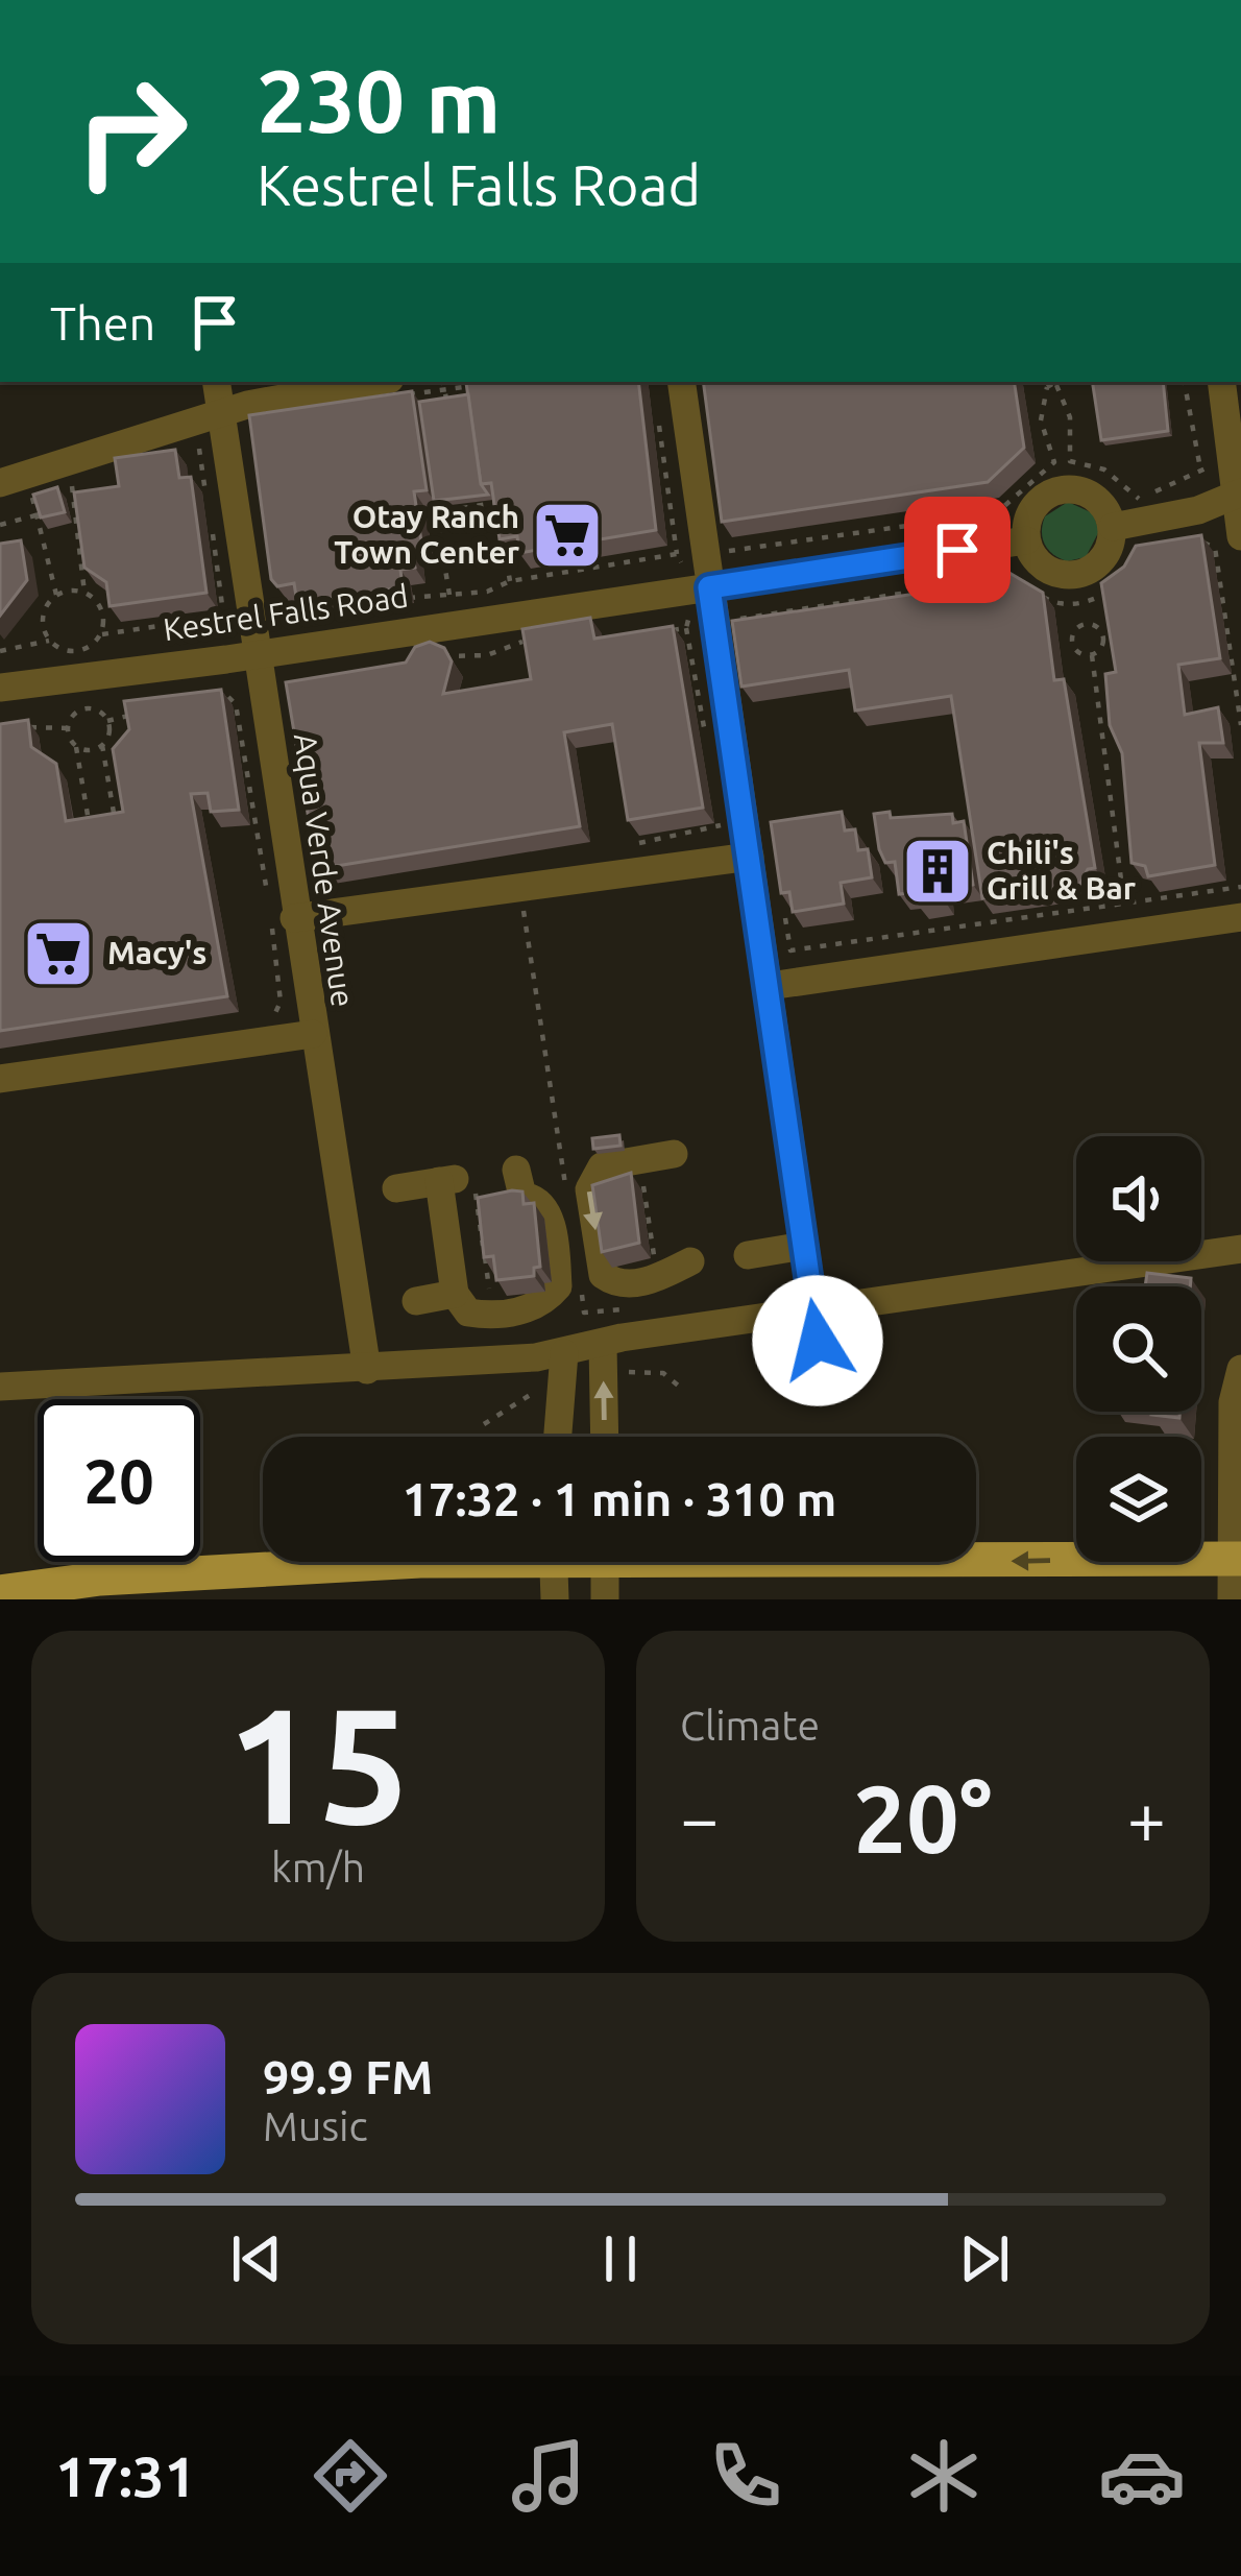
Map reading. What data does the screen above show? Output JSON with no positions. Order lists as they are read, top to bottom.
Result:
{
  "streets": {
    "street": ["Kestrel Falls Road", "Aqua Verde Avenue"]
  },
  "crossings": [
    ["Kestrel Falls Road", "Aqua Verde Avenue"]
  ],
  "places": {
    "supermarket": ["Otay Ranch Town Center", "Macy's"],
    "building": ["Chili's Grill & Bar"]
  },
  "page": {
    "turn": ["230 m", "Kestrel Falls Road"],
    "then": "Then",
    "limit": "20",
    "trip": "17:32 · 1 min · 310 m",
    "tile": [
      ["15", "km/h"],
      "Climate"
    ],
    "heat": ["−", "20°", "+"],
    "song": ["99.9 FM", "Music"],
    "tabs": "17:31"
  }
}
